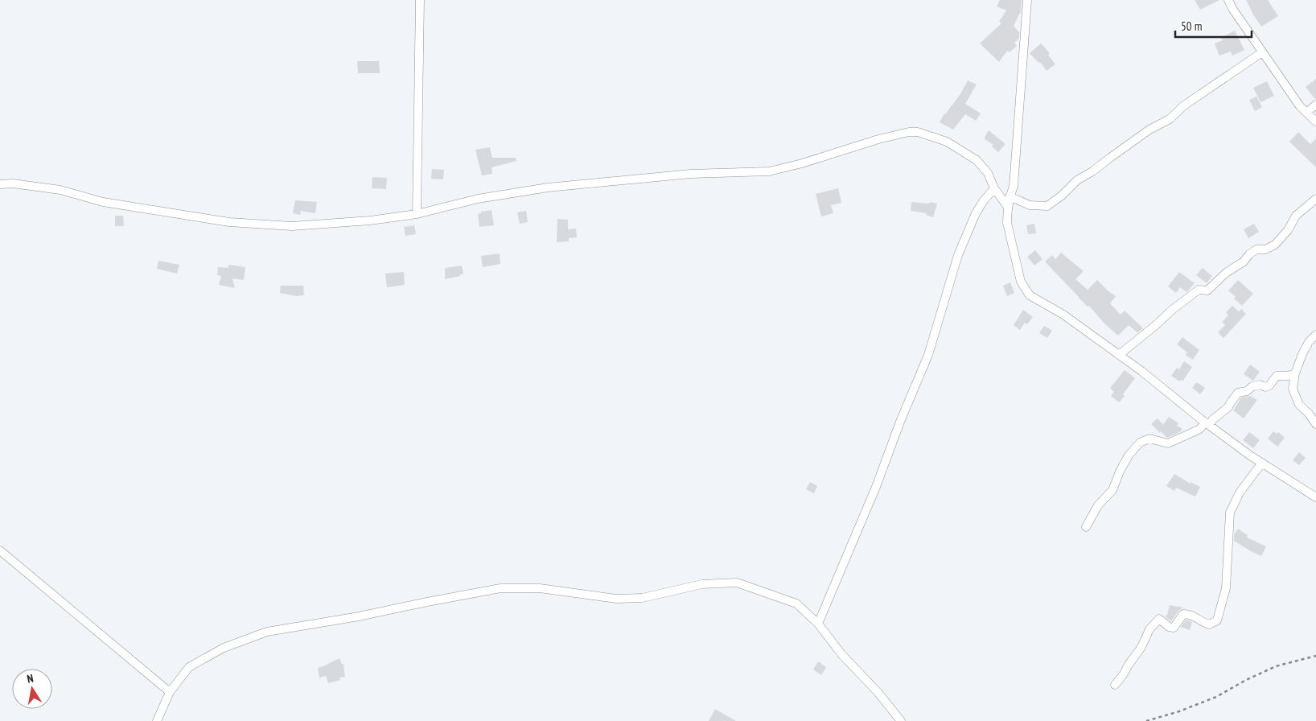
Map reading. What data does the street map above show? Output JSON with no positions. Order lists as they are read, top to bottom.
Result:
{
  "scale_bar": "50 m",
  "north": "top"
}
